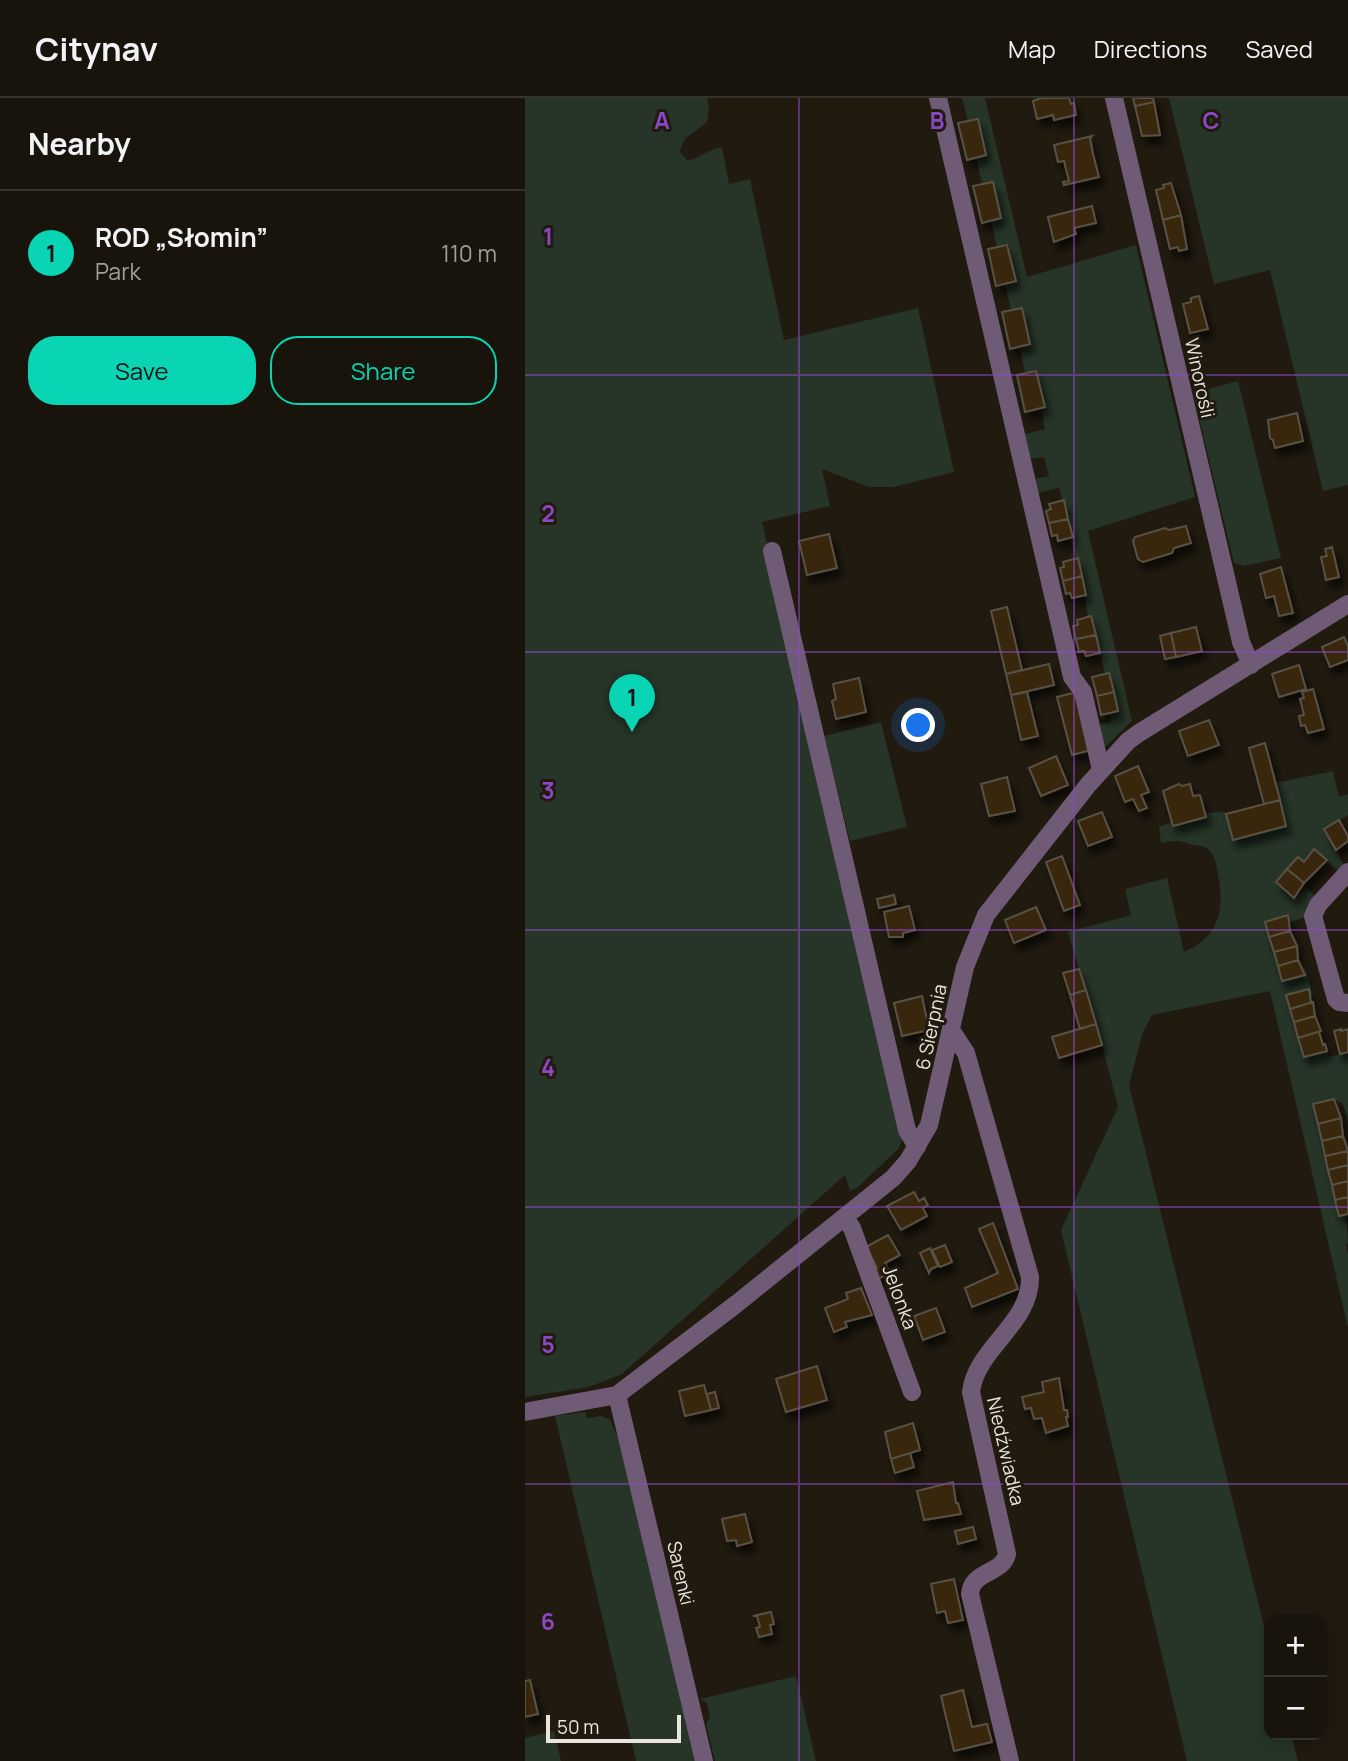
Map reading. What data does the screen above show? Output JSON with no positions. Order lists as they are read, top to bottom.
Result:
{
  "streets": {
    "street": [
      "Winorośli",
      "6 Sierpnia",
      "Jelonka",
      "Niedźwiadka",
      "Sarenki"
    ]
  },
  "crossings": [
    ["Winorośli", "6 Sierpnia"],
    ["6 Sierpnia", "Jelonka"],
    ["6 Sierpnia", "Niedźwiadka"],
    ["6 Sierpnia", "Sarenki"]
  ],
  "scale_bar": "50 m",
  "page": {
    "header": "Citynav",
    "nav": ["Map", "Directions", "Saved"],
    "heading": "Nearby",
    "list": [
      {
        "mark": "1",
        "name": "ROD „Słomin”",
        "note": "Park",
        "value": "110 m"
      }
    ],
    "buttons": ["Save", "Share"],
    "pins": "1",
    "map_buttons": ["+", "−"],
    "scale": "50 m"
  },
  "grid": {
    "columns": ["A", "B", "C"],
    "rows": [
      "1",
      "2",
      "3",
      "4",
      "5",
      "6"
    ]
  }
}
